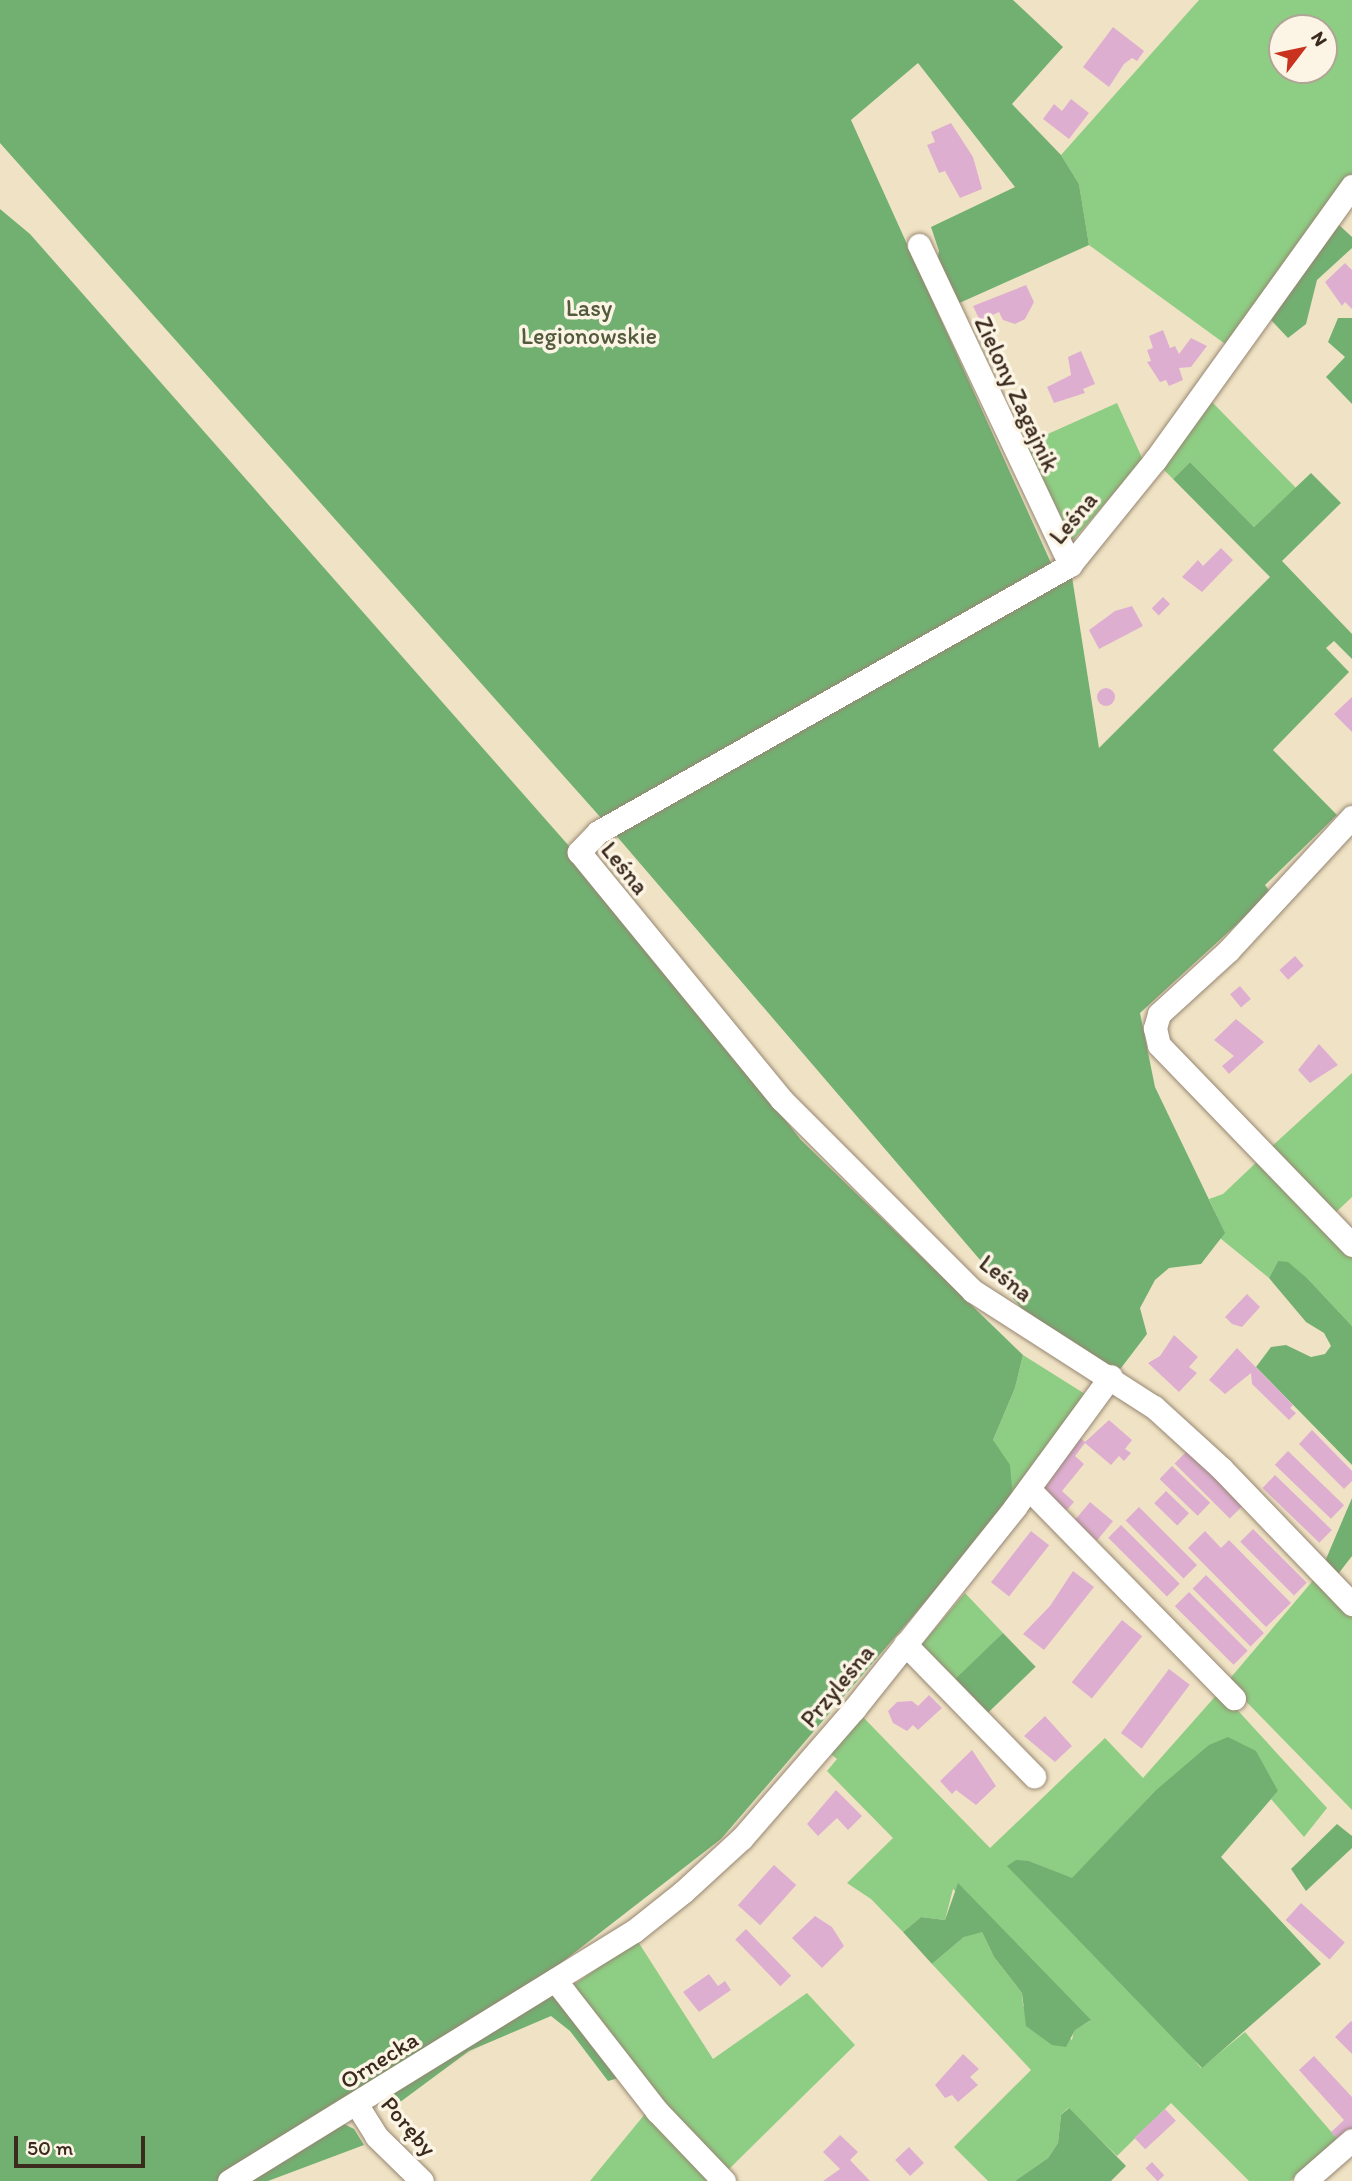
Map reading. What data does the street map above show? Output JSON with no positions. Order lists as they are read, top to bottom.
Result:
{
  "streets": {
    "street": [
      "Zielony Zagajnik",
      "Leśna",
      "Przyleśna",
      "Ornecka",
      "Poręby"
    ]
  },
  "crossings": [
    ["Zielony Zagajnik", "Leśna"],
    ["Leśna", "Przyleśna"],
    ["Przyleśna", "Ornecka"],
    ["Ornecka", "Poręby"]
  ],
  "parks": ["Lasy Legionowskie"],
  "scale_bar": "50 m",
  "north": "top right"
}
